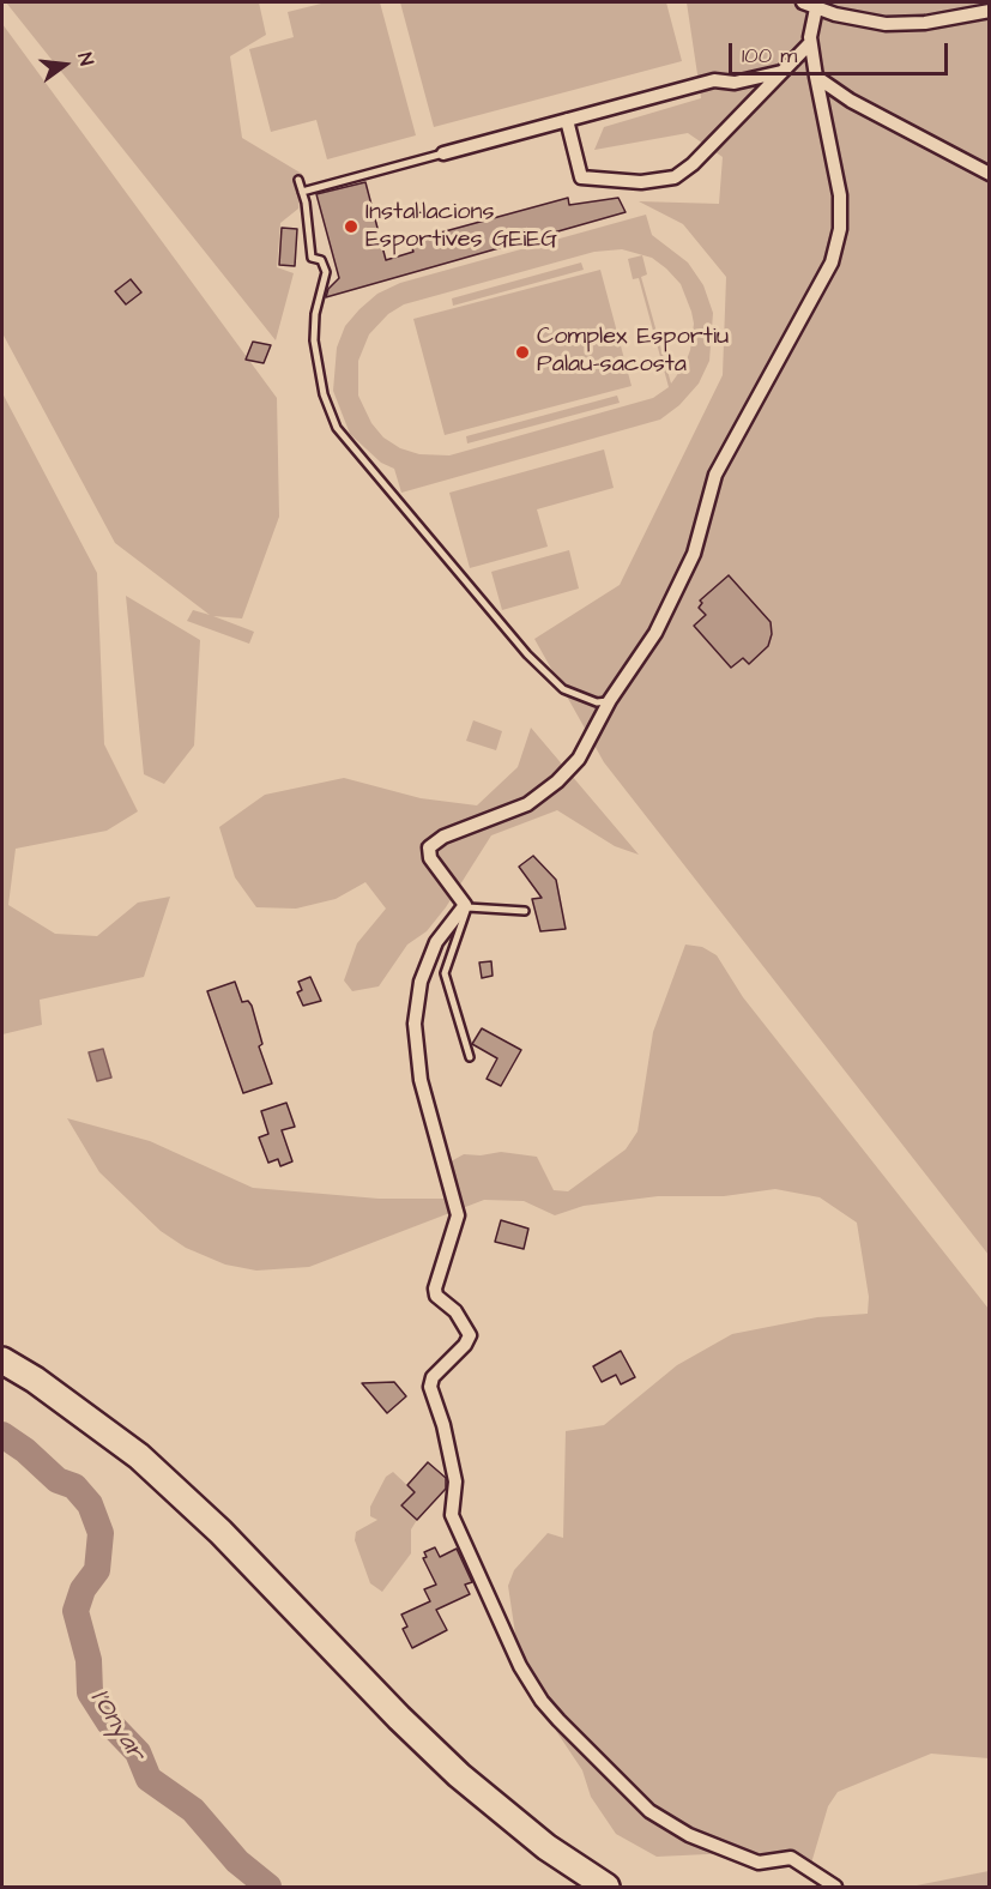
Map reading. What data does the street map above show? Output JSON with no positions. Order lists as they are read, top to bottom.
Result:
{
  "water": ["l'Onyar"],
  "places": ["Instal·lacions Esportives GEiEG", "Complex Esportiu Palau-sacosta"],
  "scale_bar": "100 m",
  "north": "right"
}
